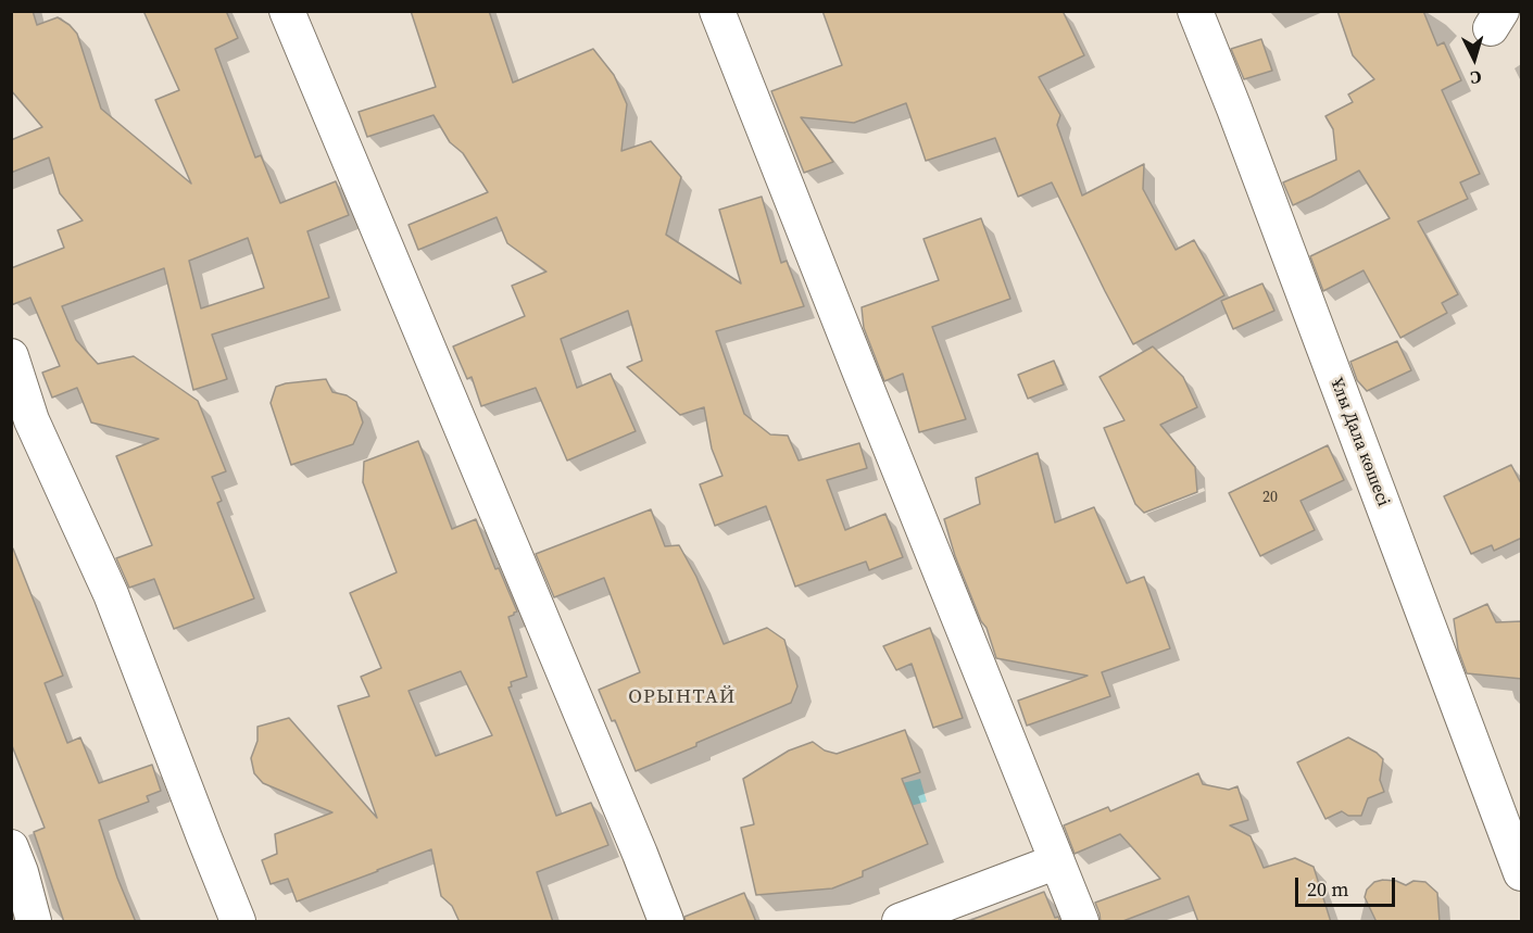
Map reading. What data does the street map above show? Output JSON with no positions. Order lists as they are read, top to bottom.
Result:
{
  "streets": {
    "street": ["Ұлы Дала көшесі"]
  },
  "districts": ["ОРЫНТАЙ"],
  "house_numbers": ["20"],
  "scale_bar": "20 m",
  "north": "bottom"
}
